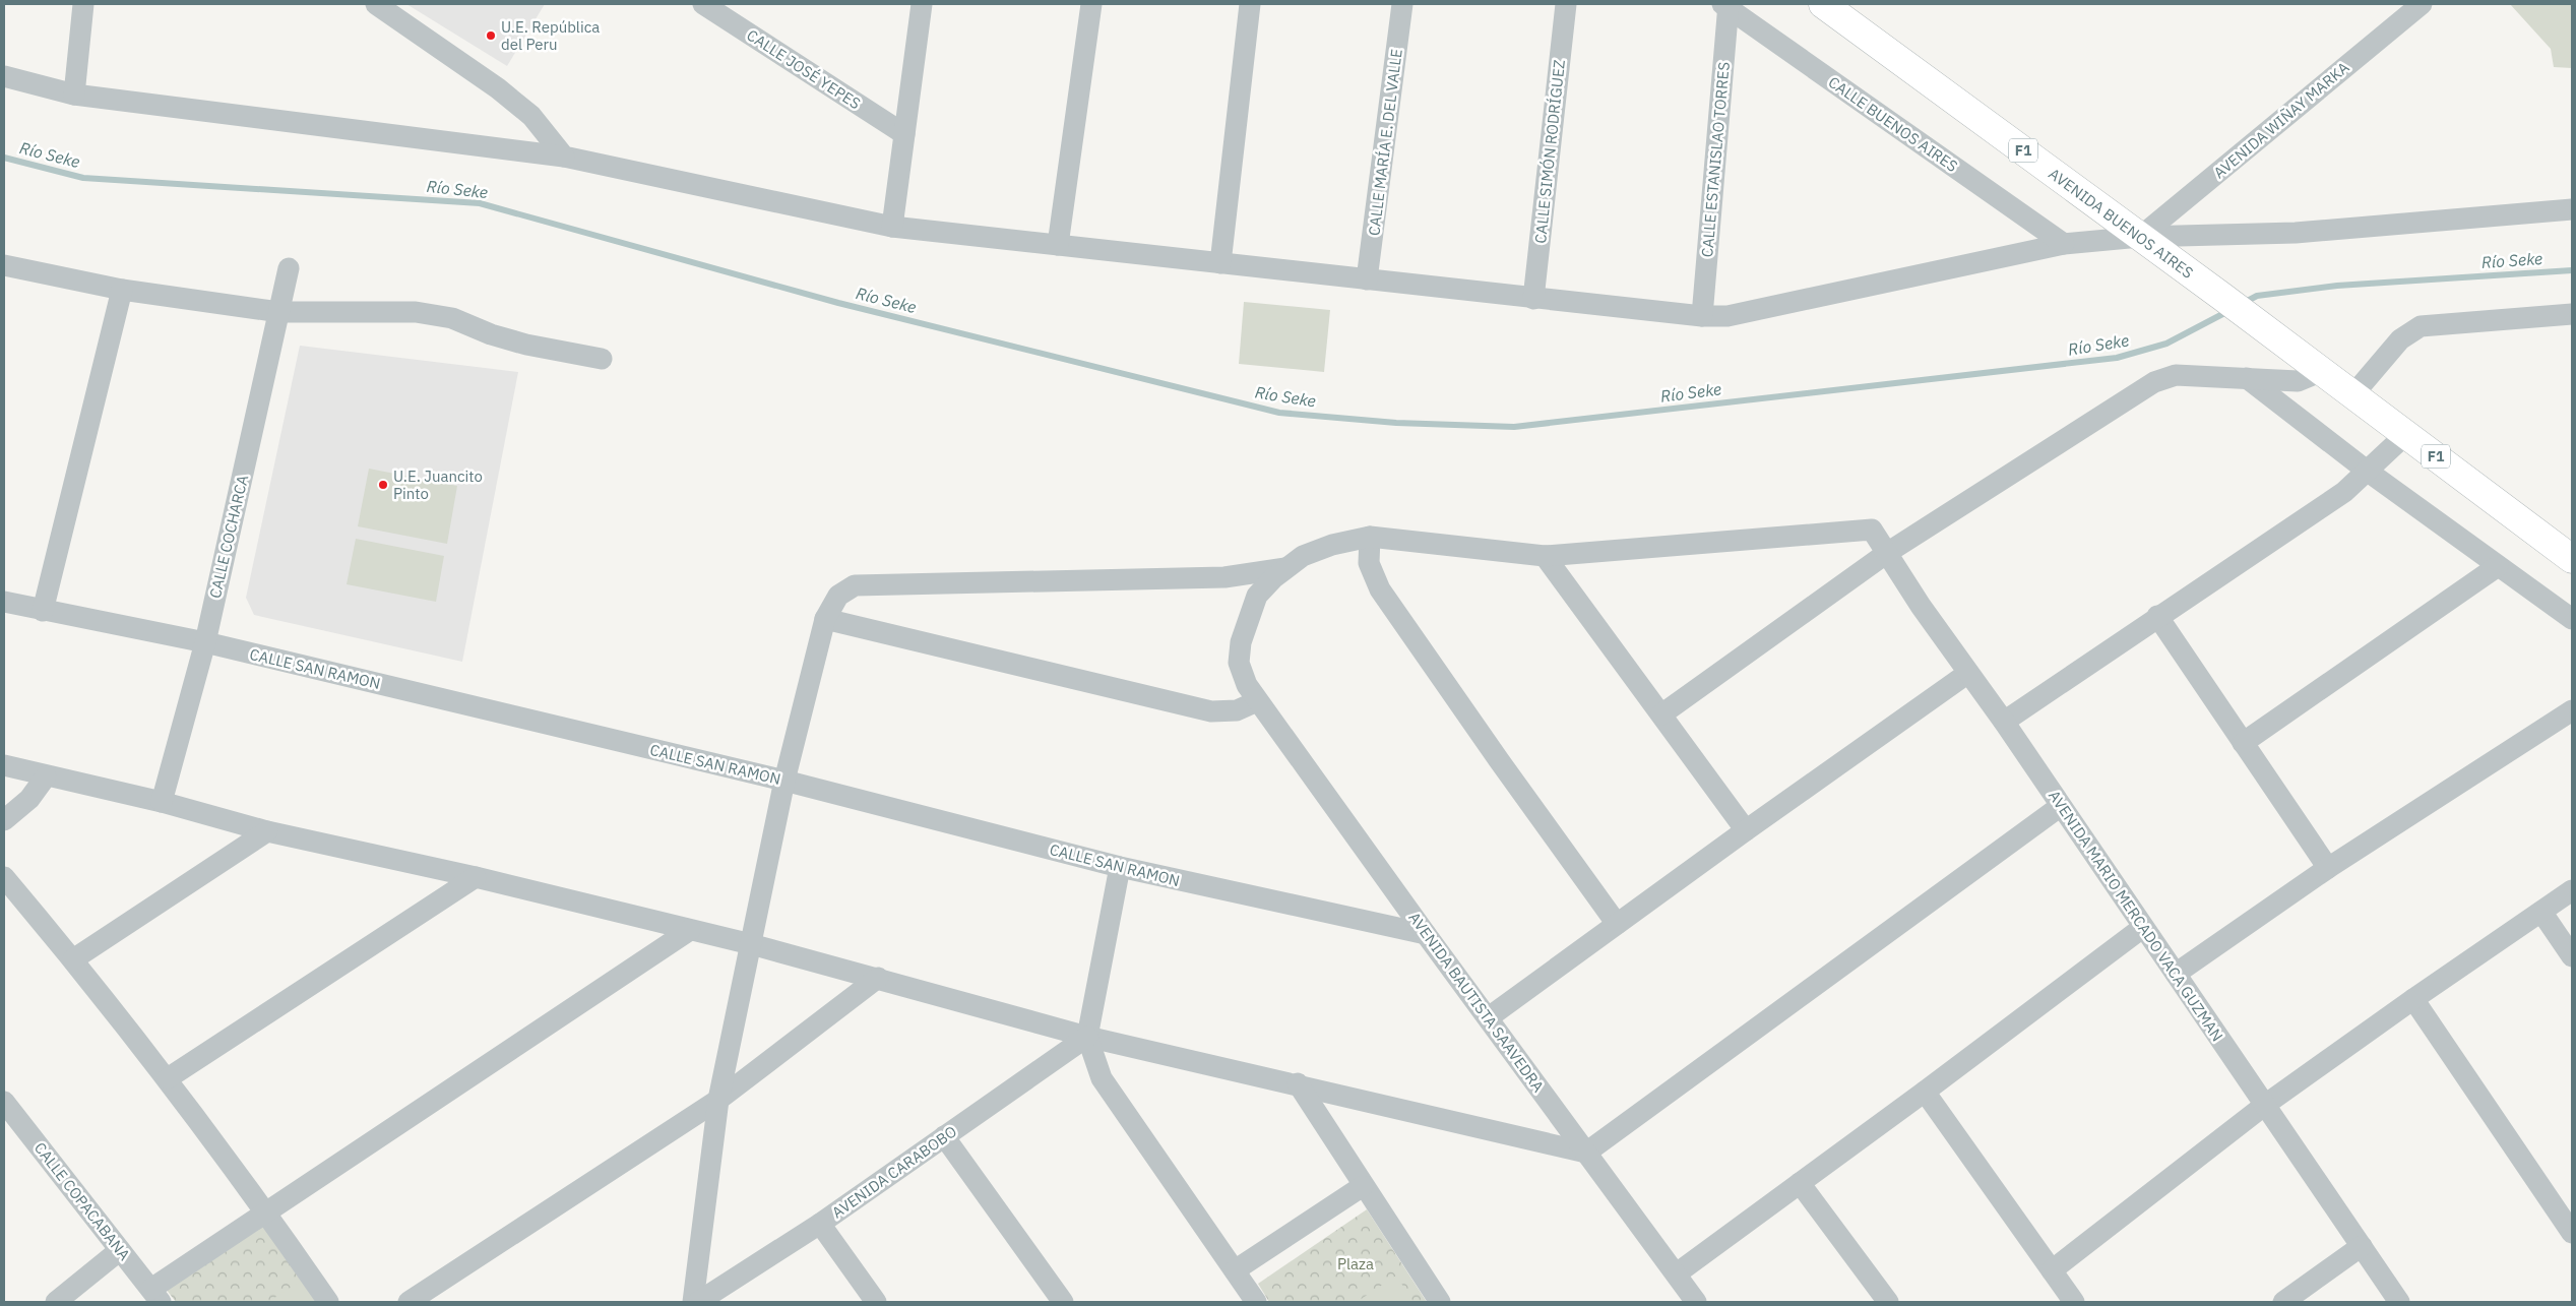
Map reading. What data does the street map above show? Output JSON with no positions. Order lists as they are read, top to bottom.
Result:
{
  "streets": {
    "highway": ["F1", "AVENIDA BUENOS AIRES"],
    "street": [
      "CALLE JOSÉ YEPES",
      "AVENIDA WIÑAY MARKA",
      "CALLE BUENOS AIRES",
      "CALLE MARÍA E. DEL VALLE",
      "CALLE SIMÓN RODRÍGUEZ",
      "CALLE ESTANISLAO TORRES",
      "CALLE COCHARCA",
      "CALLE SAN RAMON",
      "AVENIDA MARIO MERCADO VACA GUZMAN",
      "AVENIDA BAUTISTA SAAVEDRA",
      "AVENIDA CARABOBO",
      "CALLE COPACABANA"
    ]
  },
  "crossings": [
    ["AVENIDA WIÑAY MARKA", "AVENIDA BUENOS AIRES"],
    ["CALLE BUENOS AIRES", "CALLE ESTANISLAO TORRES"],
    ["F1", "AVENIDA BUENOS AIRES"],
    ["CALLE COCHARCA", "CALLE SAN RAMON"],
    ["CALLE SAN RAMON", "AVENIDA BAUTISTA SAAVEDRA"],
    ["AVENIDA MARIO MERCADO VACA GUZMAN", "AVENIDA BAUTISTA SAAVEDRA"]
  ],
  "water": ["Río Seke"],
  "parks": ["Plaza"],
  "places": ["U.E. República del Peru", "U.E. Juancito Pinto"]
}
